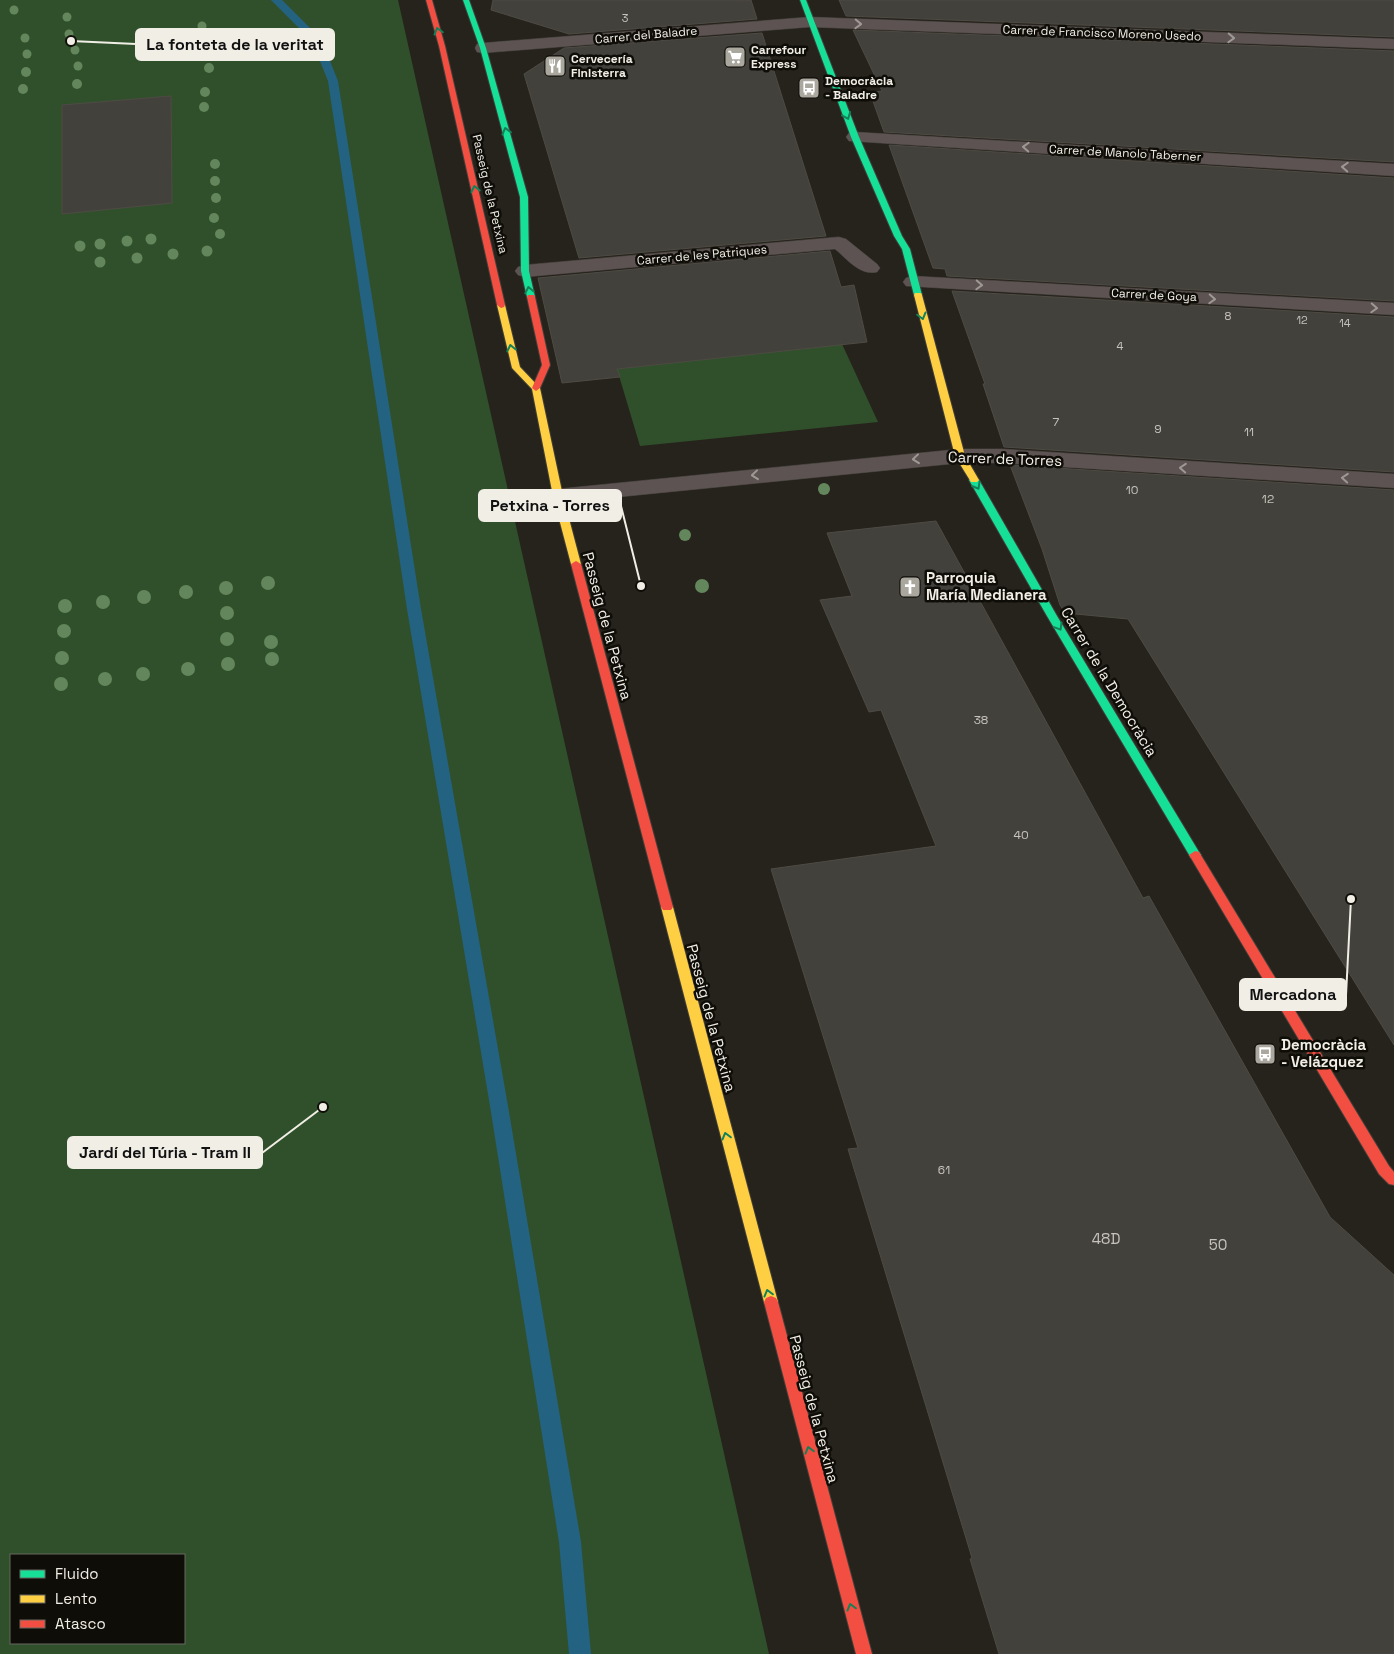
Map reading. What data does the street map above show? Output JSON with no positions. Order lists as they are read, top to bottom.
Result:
{
  "streets": {
    "main road": ["Passeig de la Petxina", "Carrer de la Democràcia"],
    "street": [
      "Carrer de Francisco Moreno Usedo",
      "Carrer del Baladre",
      "Carrer de Manolo Taberner",
      "Carrer de les Patriques",
      "Carrer de Goya",
      "Carrer de Torres"
    ]
  },
  "crossings": [
    ["Carrer de Francisco Moreno Usedo", "Carrer del Baladre"],
    ["Carrer de Francisco Moreno Usedo", "Carrer de la Democràcia"],
    ["Carrer del Baladre", "Passeig de la Petxina"],
    ["Carrer del Baladre", "Carrer de la Democràcia"],
    ["Carrer de Manolo Taberner", "Carrer de la Democràcia"],
    ["Passeig de la Petxina", "Carrer de les Patriques"],
    ["Passeig de la Petxina", "Carrer de Torres"],
    ["Carrer de Goya", "Carrer de la Democràcia"],
    ["Carrer de Torres", "Carrer de la Democràcia"]
  ],
  "one_way": [
    "Carrer de Francisco Moreno Usedo",
    "Carrer de Manolo Taberner",
    "Passeig de la Petxina",
    "Carrer de Goya",
    "Carrer de Torres",
    "Carrer de la Democràcia"
  ],
  "places": {
    "other": [
      "La fonteta de la veritat",
      "Petxina - Torres",
      "Mercadona",
      "Jardí del Túria - Tram II"
    ],
    "supermarket": ["Carrefour Express"],
    "restaurant": ["Cervecería Finisterra"],
    "bus stop": ["Democràcia - Baladre", "Democràcia - Velázquez"],
    "church": ["Parroquia María Medianera"]
  },
  "house_numbers": [
    "3",
    "8",
    "12",
    "14",
    "4",
    "7",
    "9",
    "11",
    "10",
    "12",
    "38",
    "40",
    "61",
    "48D",
    "50"
  ],
  "legend": ["Fluido", "Lento", "Atasco"]
}
